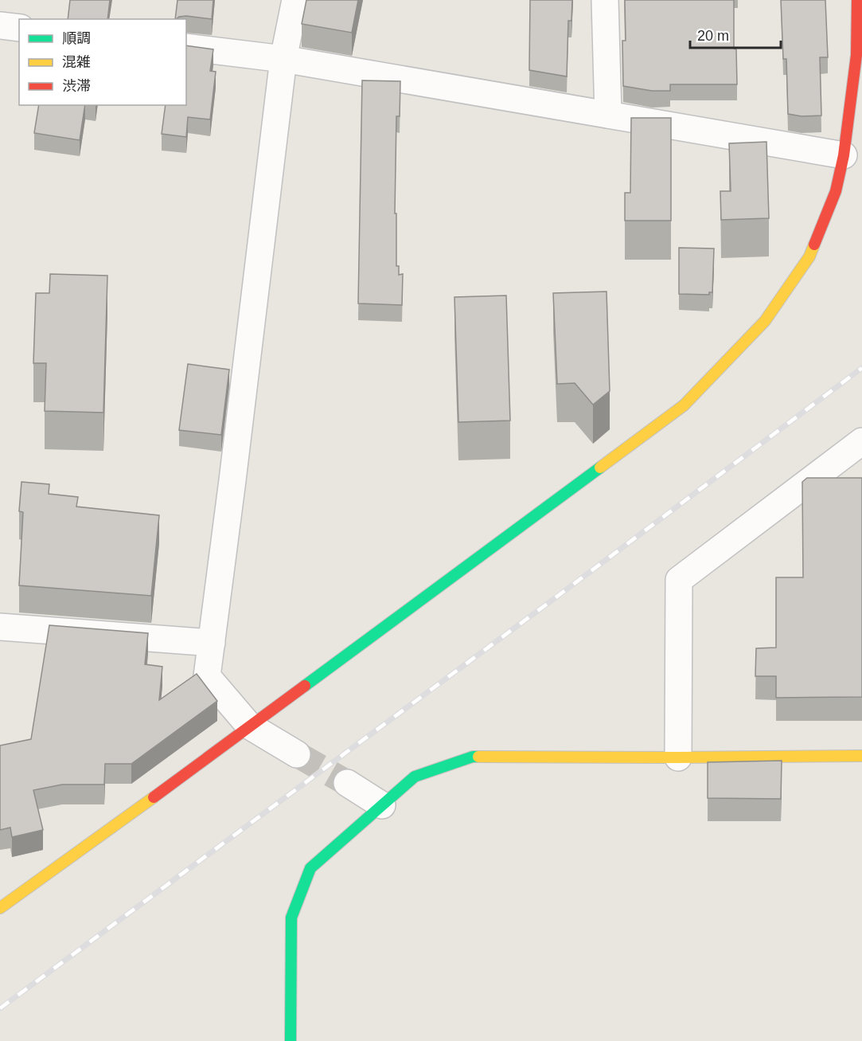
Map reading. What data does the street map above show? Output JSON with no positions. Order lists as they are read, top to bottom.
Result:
{
  "legend": ["順調", "混雑", "渋滞"],
  "scale_bar": "20 m"
}
